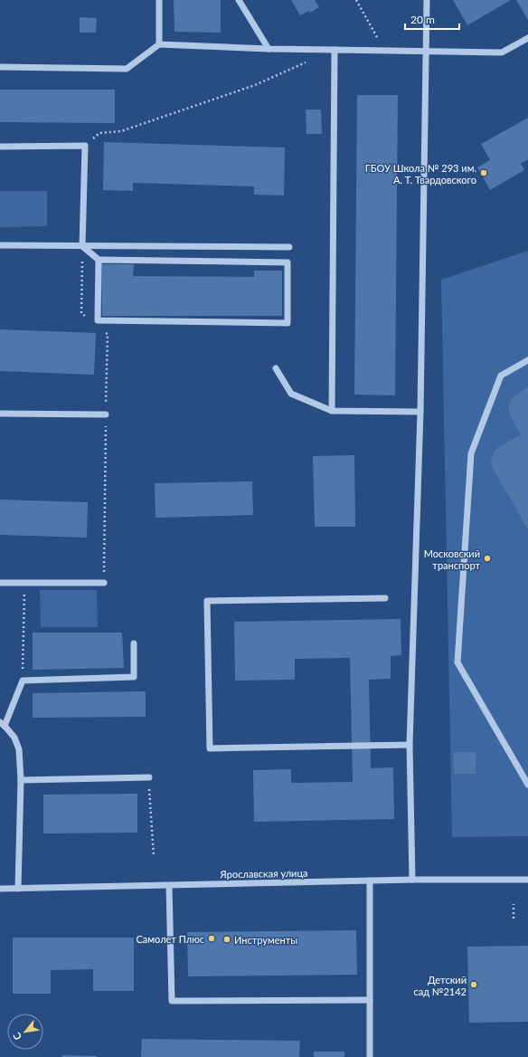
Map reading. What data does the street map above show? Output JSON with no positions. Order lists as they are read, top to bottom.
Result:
{
  "streets": {
    "street": ["Ярославская улица"]
  },
  "places": [
    "ГБОУ Школа № 293 им. А. Т. Твардовского",
    "Московский транспорт",
    "Самолет Плюс",
    "Инструменты",
    "Детский сад №2142"
  ],
  "scale_bar": "20 m",
  "north": "bottom left"
}
